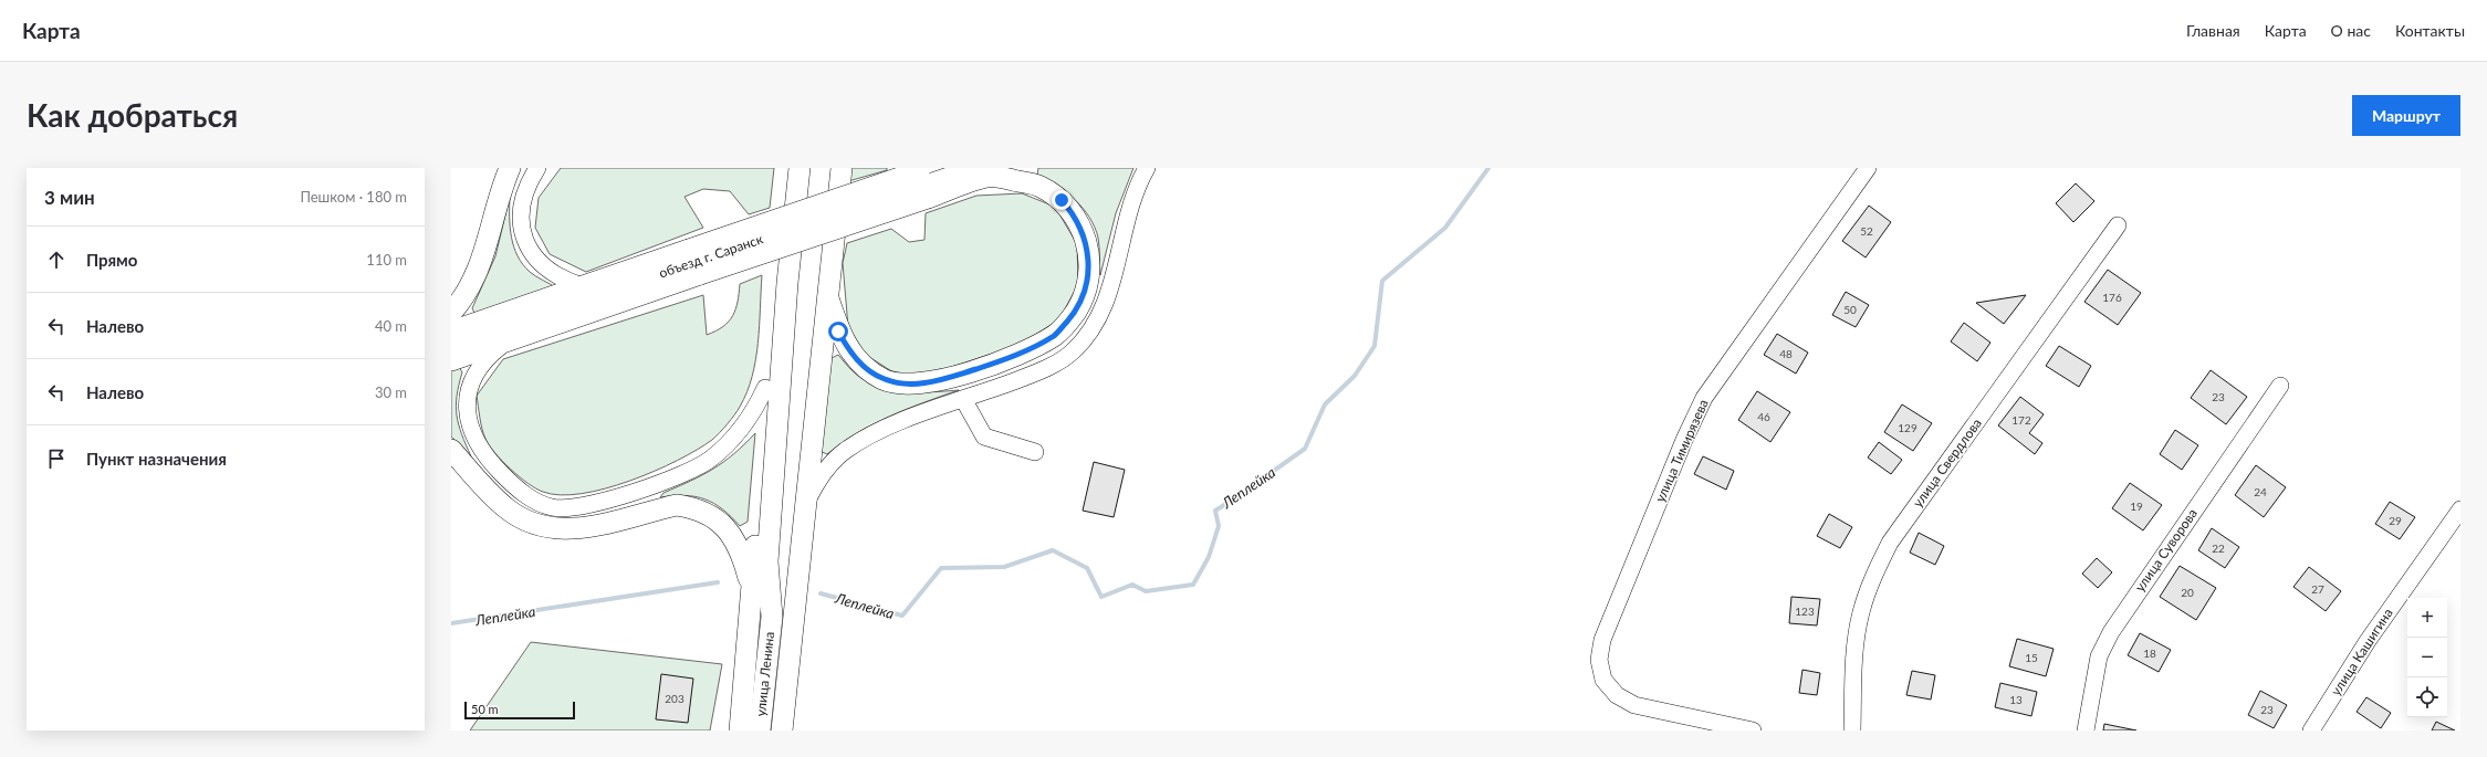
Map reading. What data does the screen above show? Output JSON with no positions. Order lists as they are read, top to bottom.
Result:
{
  "streets": {
    "main road": ["улица Ленина"],
    "street": [
      "объезд г. Саранск",
      "улица Тимирязева",
      "улица Свердлова",
      "улица Суворова",
      "улица Кашигина"
    ]
  },
  "water": ["Леплейка"],
  "house_numbers": [
    "52",
    "176",
    "50",
    "48",
    "23",
    "46",
    "172",
    "129",
    "24",
    "19",
    "29",
    "22",
    "27",
    "20",
    "123",
    "18",
    "15",
    "203",
    "13",
    "23"
  ],
  "scale_bar": "50 m",
  "page": {
    "header": "Карта",
    "nav": [
      "Главная",
      "Карта",
      "О нас",
      "Контакты"
    ],
    "buttons": "Маршрут",
    "title": "Как добраться",
    "heading": ["3 мин", "Пешком · 180 m"],
    "list": [
      ["Прямо", "110 m"],
      ["Налево", "40 m"],
      ["Налево", "30 m"],
      "Пункт назначения"
    ],
    "map_buttons": ["+", "−"],
    "scale": "50 m"
  }
}
